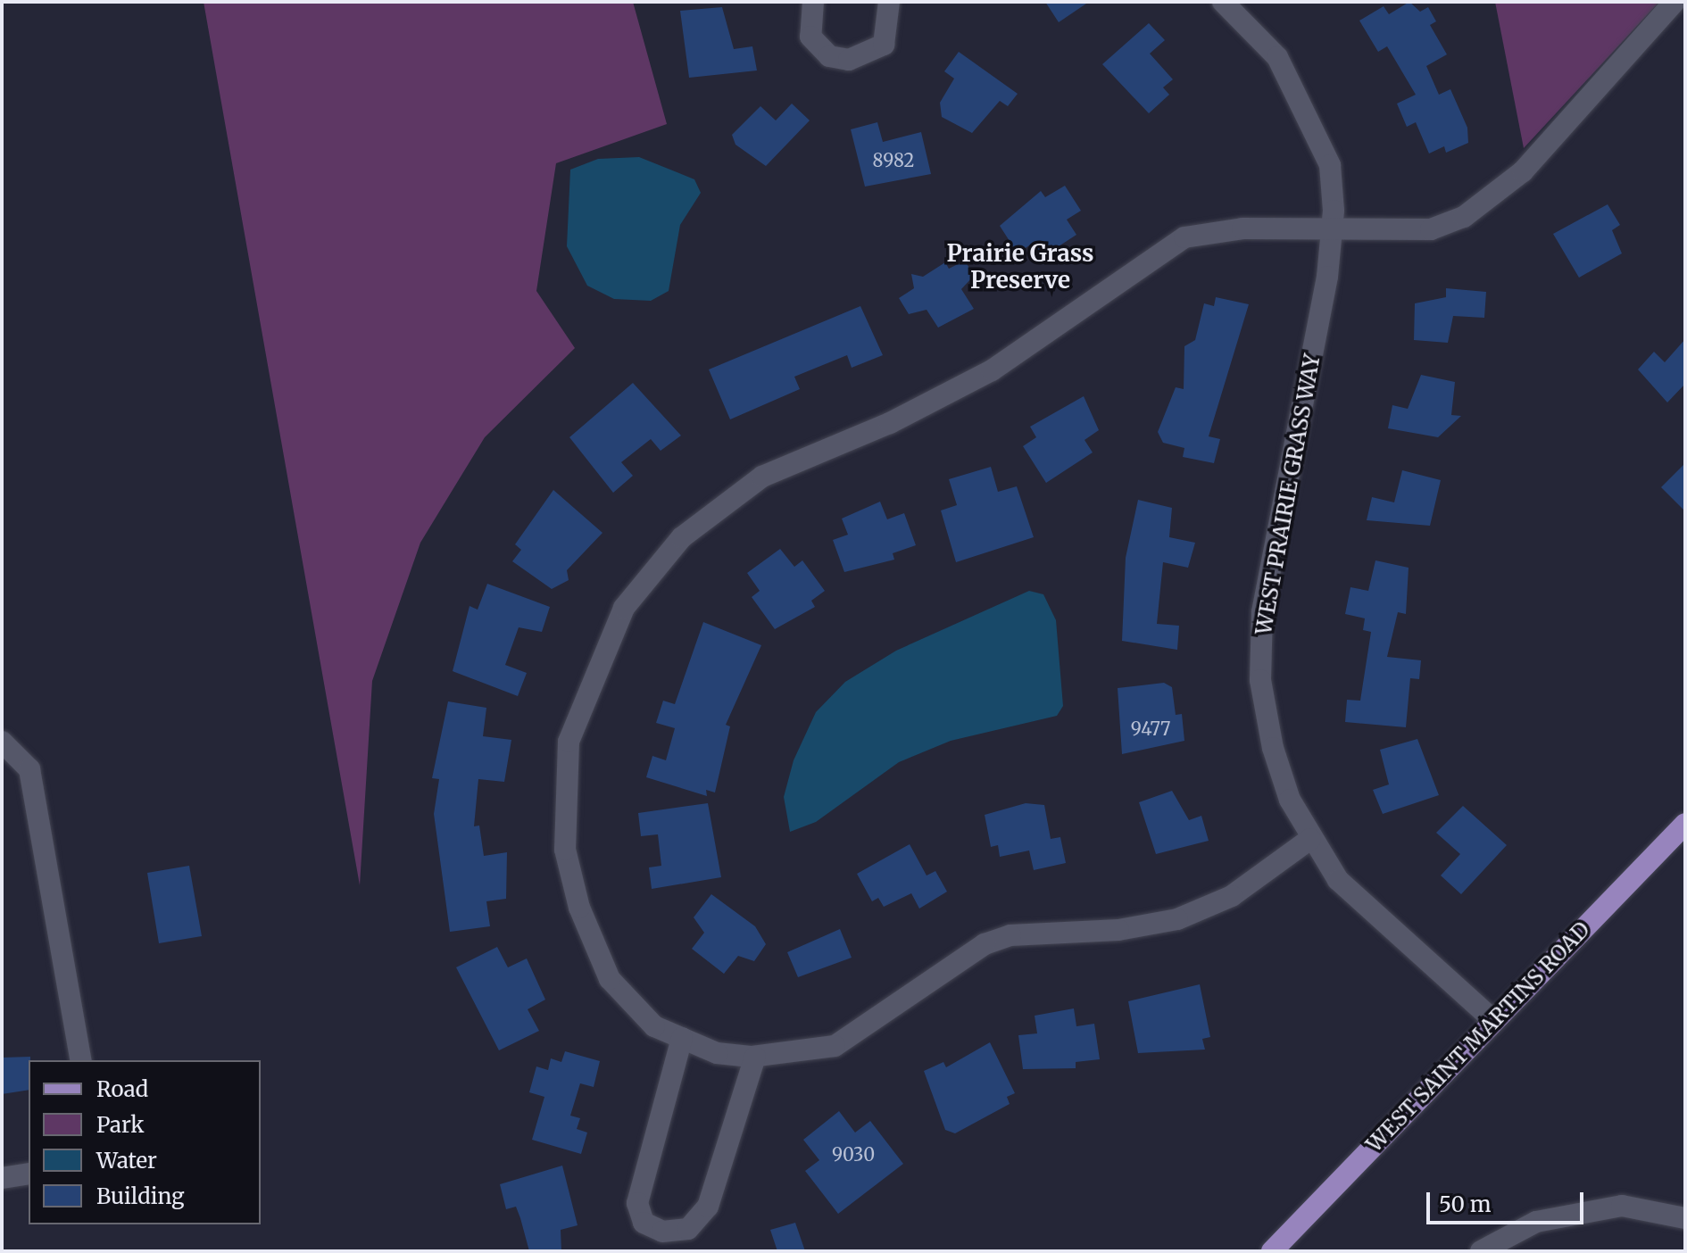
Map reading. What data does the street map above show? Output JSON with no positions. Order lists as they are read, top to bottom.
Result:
{
  "streets": {
    "main road": ["WEST SAINT MARTINS ROAD"],
    "street": ["WEST PRAIRIE GRASS WAY"]
  },
  "crossings": [
    ["WEST PRAIRIE GRASS WAY", "WEST SAINT MARTINS ROAD"]
  ],
  "districts": ["Prairie Grass Preserve"],
  "house_numbers": ["8982", "9477", "9030"],
  "legend": [
    "Road",
    "Park",
    "Water",
    "Building"
  ],
  "scale_bar": "50 m"
}
